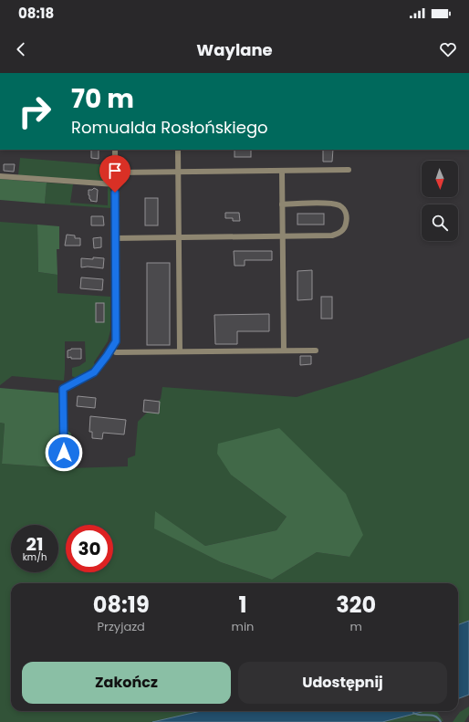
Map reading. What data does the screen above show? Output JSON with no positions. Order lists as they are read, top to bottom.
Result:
{
  "north": "bottom",
  "page": {
    "status": "08:18",
    "header": "Waylane",
    "turn": ["70 m", "Romualda Rosłońskiego"],
    "speed": "21 km/h",
    "limit": "30",
    "eta": [
      "08:19",
      "Przyjazd",
      "1",
      "min",
      "320",
      "m"
    ],
    "buttons": ["Zakończ", "Udostępnij"]
  }
}
